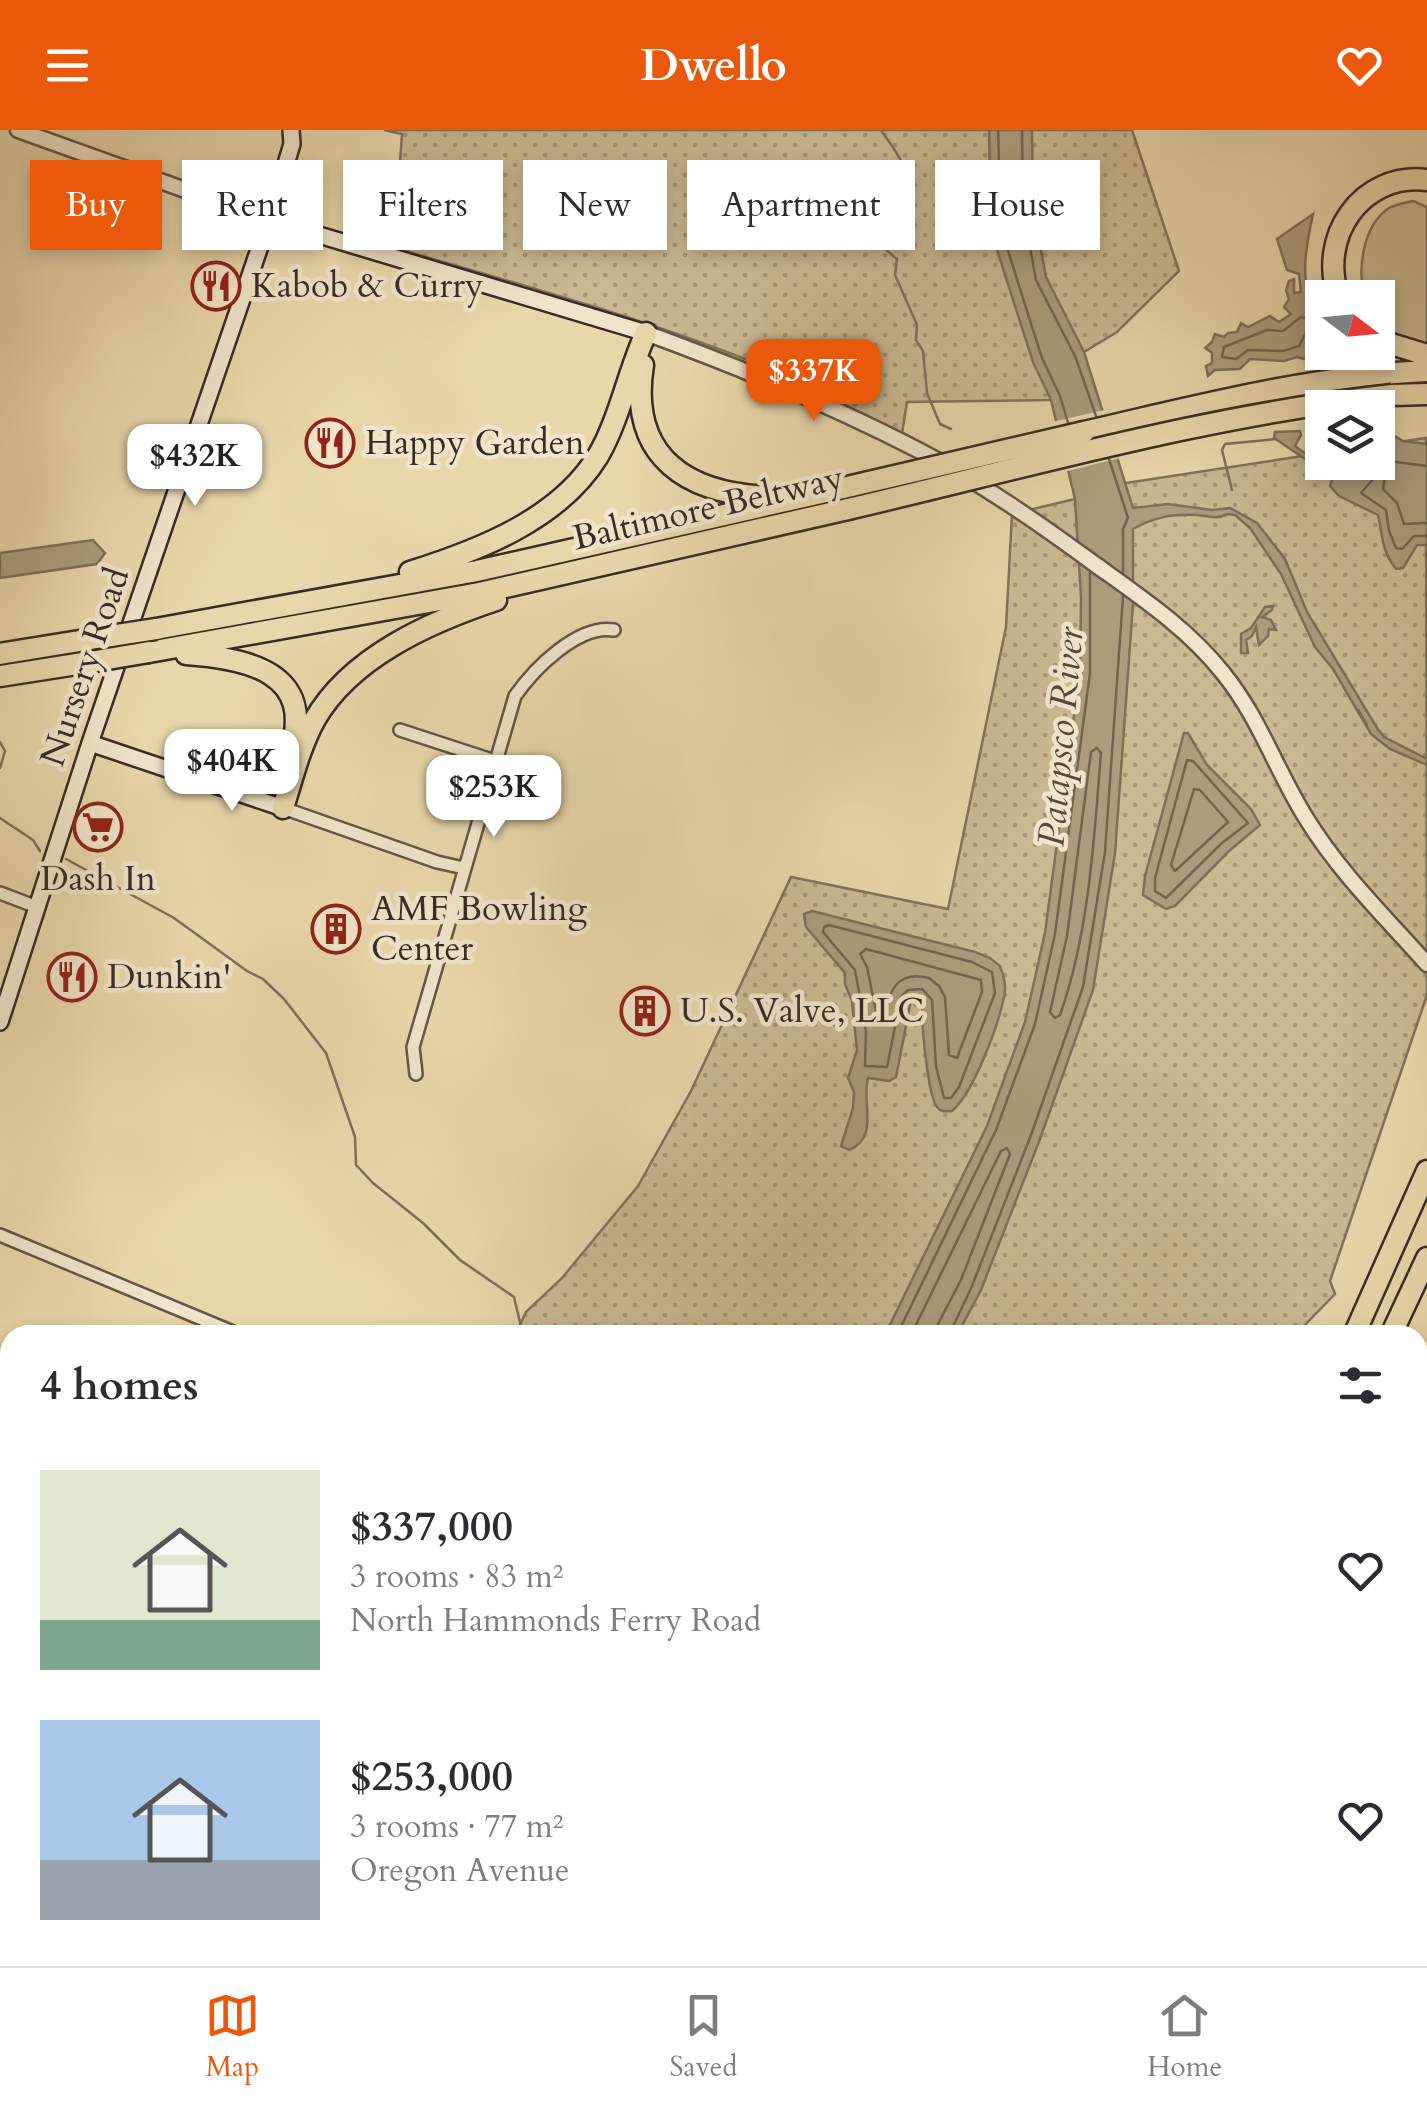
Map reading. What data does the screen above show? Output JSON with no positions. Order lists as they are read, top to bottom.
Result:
{
  "streets": {
    "highway": ["Baltimore Beltway"],
    "main road": ["Nursery Road"]
  },
  "water": ["Patapsco River"],
  "places": {
    "restaurant": ["Kabob & Curry", "Happy Garden", "Dunkin'"],
    "supermarket": ["Dash In"],
    "building": ["AMF Bowling Center", "U.S. Valve, LLC"]
  },
  "north": "right",
  "page": {
    "header": "Dwello",
    "chip": [
      "Buy",
      "Rent",
      "Filters",
      "New",
      "Apartment",
      "House"
    ],
    "price": [
      "$337K",
      "$432K",
      "$404K",
      "$253K"
    ],
    "heading": "4 homes",
    "list": [
      {
        "name": "$337,000",
        "note": "3 rooms · 83 m² · North Hammonds Ferry Road"
      },
      {
        "name": "$253,000",
        "note": "3 rooms · 77 m² · Oregon Avenue"
      }
    ],
    "tabs": ["Map", "Saved", "Home"]
  }
}
